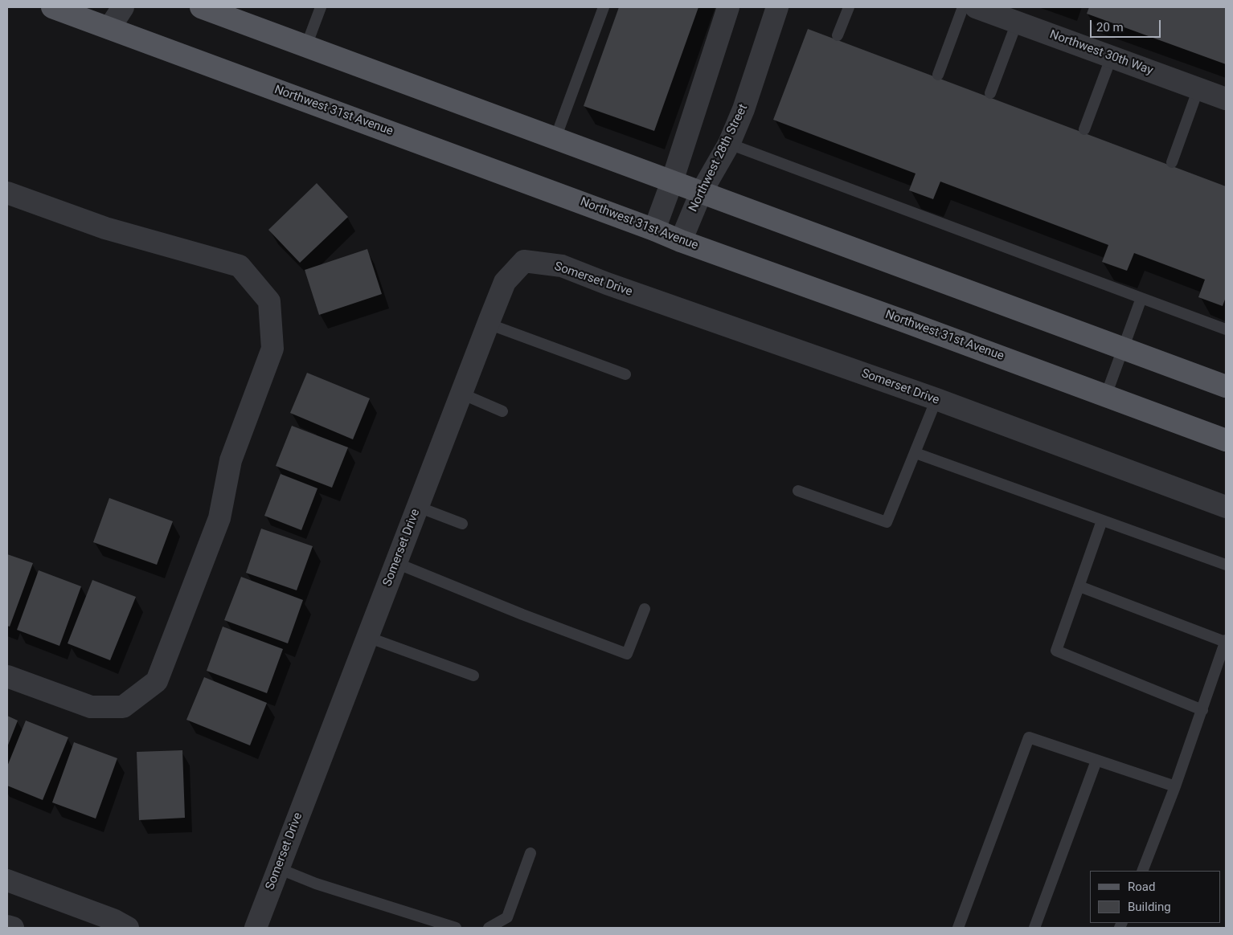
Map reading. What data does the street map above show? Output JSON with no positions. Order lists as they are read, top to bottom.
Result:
{
  "streets": {
    "main road": ["Northwest 31st Avenue"],
    "street": ["Northwest 30th Way", "Northwest 28th Street", "Somerset Drive"]
  },
  "crossings": [
    ["Northwest 31st Avenue", "Northwest 28th Street"]
  ],
  "legend": ["Road", "Building"],
  "scale_bar": "20 m"
}
